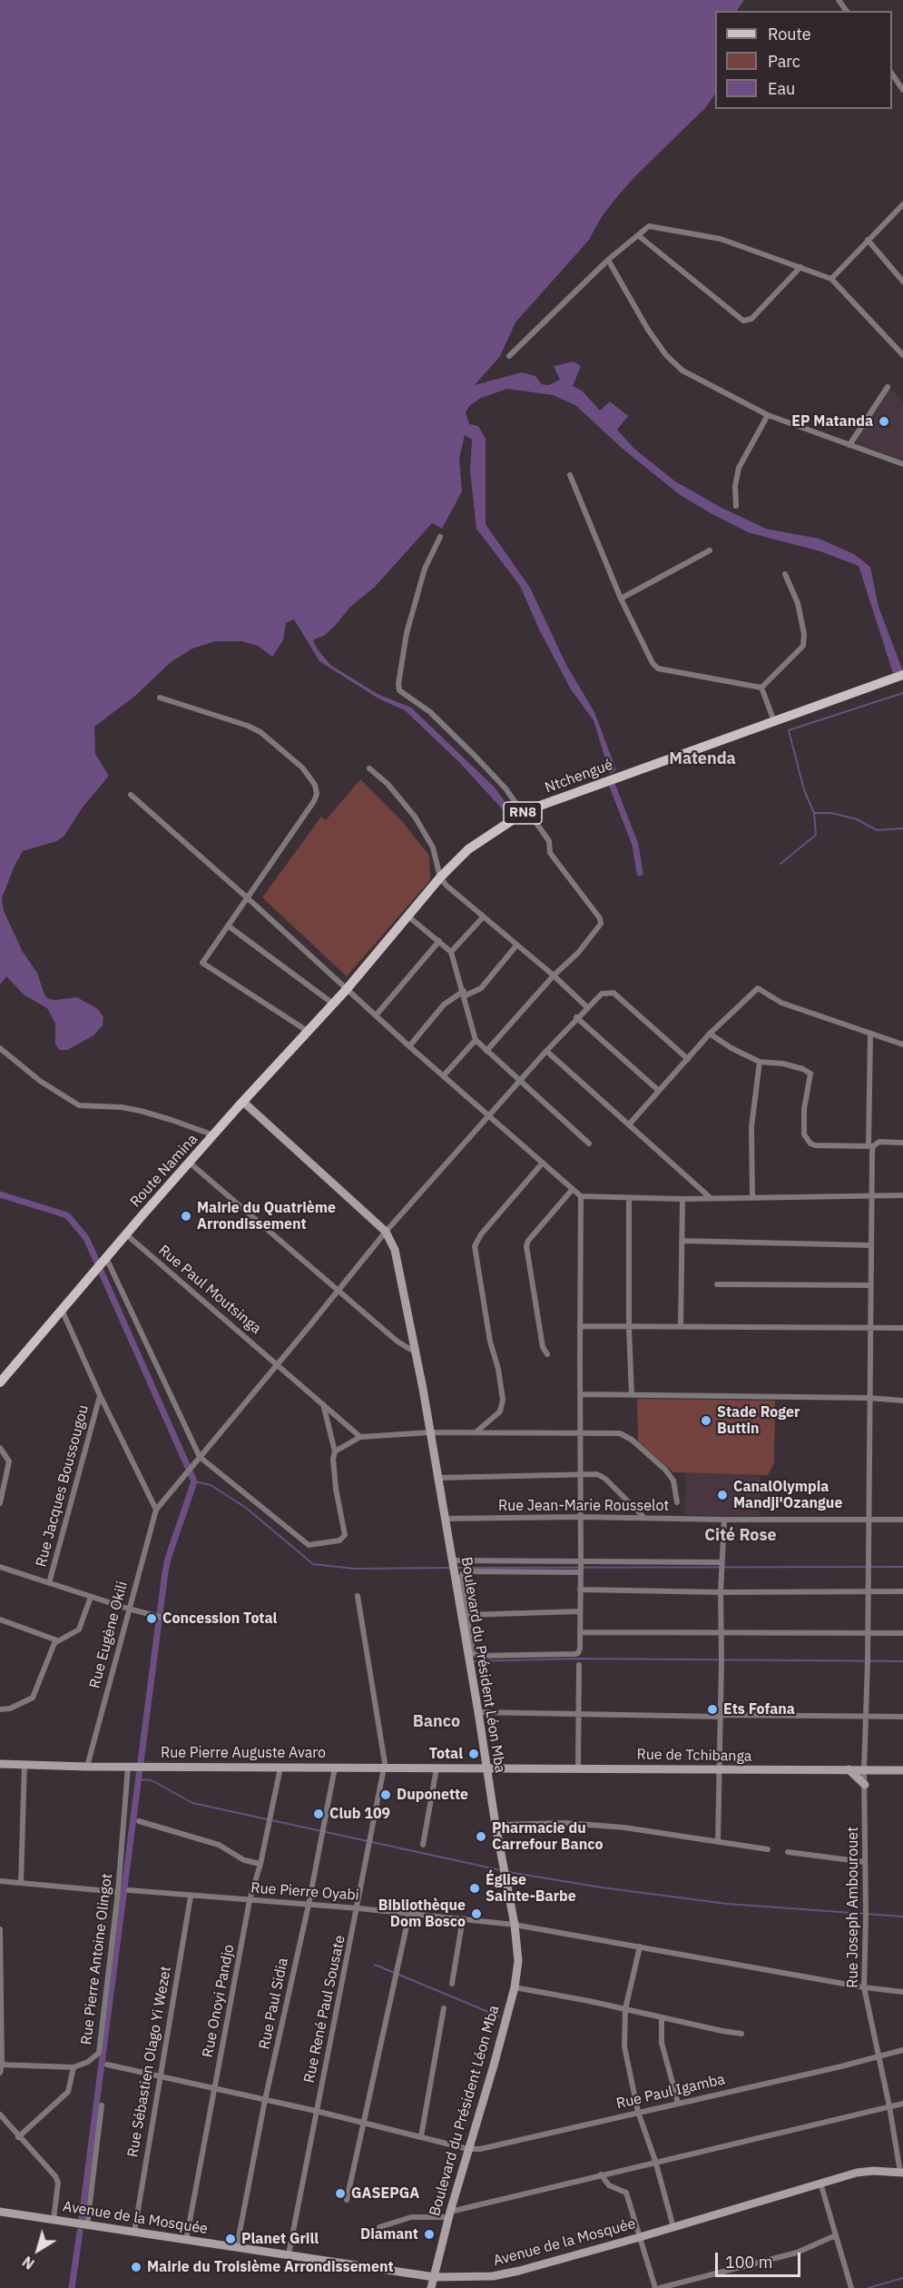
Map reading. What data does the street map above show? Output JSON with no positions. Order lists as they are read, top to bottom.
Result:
{
  "streets": {
    "main road": ["Ntchengué", "RN8", "Route Namina"],
    "street": [
      "Rue Paul Moutsinga",
      "Rue Jacques Boussougou",
      "Rue Jean-Marie Rousselot",
      "Rue Eugène Okili",
      "Boulevard du Président Léon Mba",
      "Rue Pierre Auguste Avaro",
      "Rue de Tchibanga",
      "Rue Pierre Oyabi",
      "Rue Joseph Ambourouet",
      "Rue Pierre Antoine Olingot",
      "Rue Onoyi Pandjo",
      "Rue Paul Sidia",
      "Rue René Paul Sousate",
      "Rue Sébastien Olago Yi Wezet",
      "Rue Paul Igamba",
      "Avenue de la Mosquée"
    ]
  },
  "crossings": [
    ["Ntchengué", "Route Namina"],
    ["Ntchengué", "Boulevard du Président Léon Mba"],
    ["Route Namina", "Rue Paul Moutsinga"],
    ["Route Namina", "Boulevard du Président Léon Mba"],
    ["Rue Jean-Marie Rousselot", "Boulevard du Président Léon Mba"],
    ["Rue Jean-Marie Rousselot", "Rue Joseph Ambourouet"],
    ["Rue Eugène Okili", "Rue Pierre Auguste Avaro"],
    ["Boulevard du Président Léon Mba", "Rue Pierre Auguste Avaro"],
    ["Boulevard du Président Léon Mba", "Rue de Tchibanga"],
    ["Boulevard du Président Léon Mba", "Rue Pierre Oyabi"],
    ["Boulevard du Président Léon Mba", "Rue Paul Igamba"],
    ["Boulevard du Président Léon Mba", "Avenue de la Mosquée"],
    ["Rue Pierre Auguste Avaro", "Rue de Tchibanga"],
    ["Rue Pierre Auguste Avaro", "Rue Pierre Antoine Olingot"],
    ["Rue Pierre Auguste Avaro", "Rue Onoyi Pandjo"],
    ["Rue Pierre Auguste Avaro", "Rue Paul Sidia"],
    ["Rue Pierre Auguste Avaro", "Rue René Paul Sousate"],
    ["Rue de Tchibanga", "Rue Joseph Ambourouet"],
    ["Rue Pierre Oyabi", "Rue Joseph Ambourouet"],
    ["Rue Pierre Oyabi", "Rue Onoyi Pandjo"],
    ["Rue Pierre Oyabi", "Rue Paul Sidia"],
    ["Rue Pierre Oyabi", "Rue René Paul Sousate"],
    ["Rue Pierre Oyabi", "Rue Sébastien Olago Yi Wezet"],
    ["Rue Joseph Ambourouet", "Rue Paul Igamba"],
    ["Rue Joseph Ambourouet", "Avenue de la Mosquée"],
    ["Rue Onoyi Pandjo", "Avenue de la Mosquée"],
    ["Rue Paul Sidia", "Avenue de la Mosquée"],
    ["Rue René Paul Sousate", "Avenue de la Mosquée"],
    ["Rue Sébastien Olago Yi Wezet", "Avenue de la Mosquée"]
  ],
  "districts": ["Matenda", "Cité Rose", "Banco"],
  "places": [
    "EP Matanda",
    "Mairie du Quatrième Arrondissement",
    "Stade Roger Buttin",
    "CanalOlympia Mandji'Ozangue",
    "Concession Total",
    "Ets Fofana",
    "Total",
    "Duponette",
    "Club 109",
    "Pharmacie du Carrefour Banco",
    "Église Sainte-Barbe",
    "Bibliothèque Dom Bosco",
    "GASEPGA",
    "Diamant",
    "Planet Grill",
    "Mairie du Troisième Arrondissement"
  ],
  "legend": ["Route", "Parc", "Eau"],
  "scale_bar": "100 m",
  "north": "bottom left"
}
